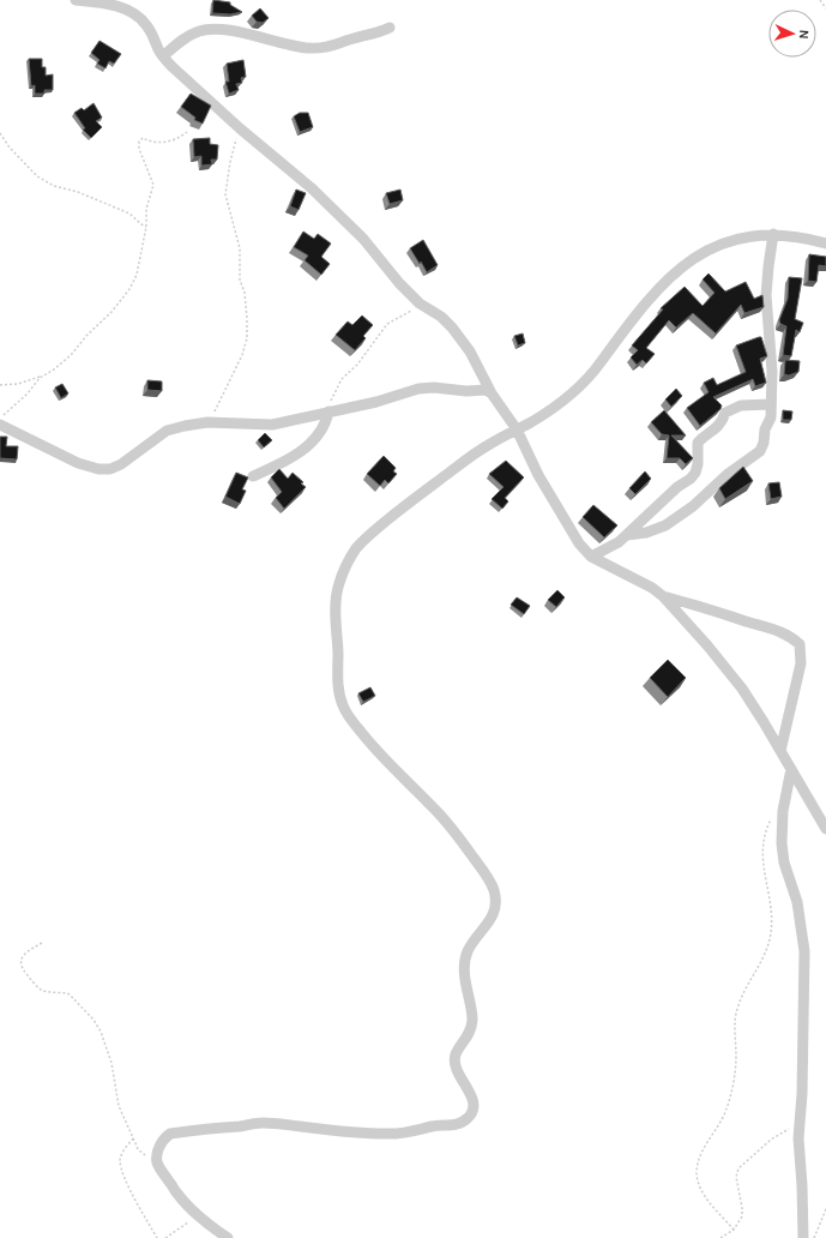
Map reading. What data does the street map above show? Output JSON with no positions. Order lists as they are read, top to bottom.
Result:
{
  "north": "right"
}
